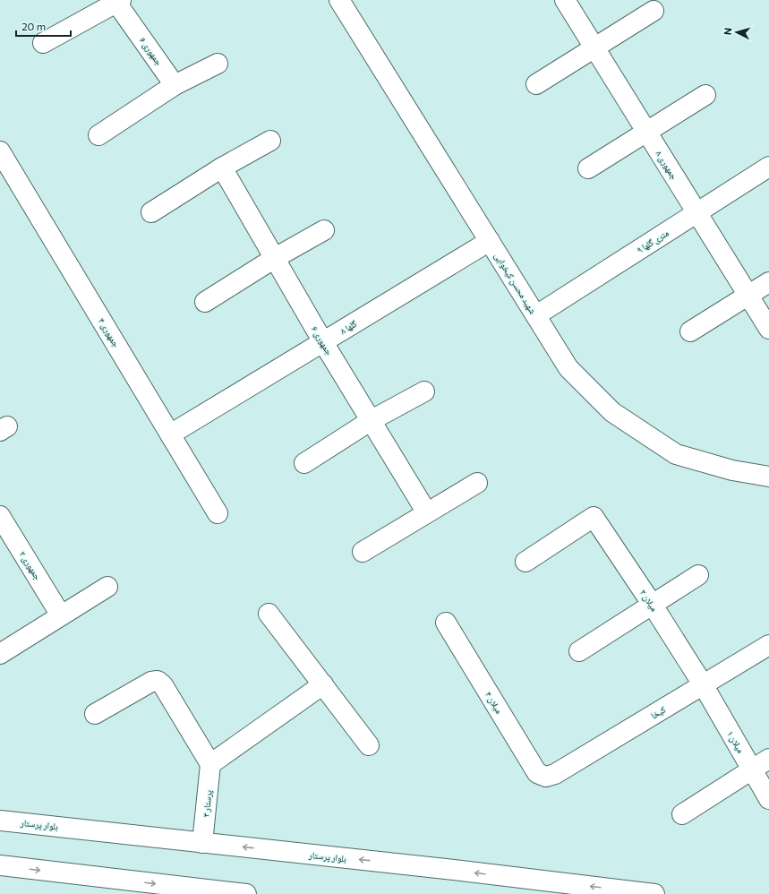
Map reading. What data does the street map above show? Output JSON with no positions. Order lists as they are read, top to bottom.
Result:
{
  "streets": {
    "street": [
      "جمهوری ۶",
      "جمهوری ۸",
      "۹ متری گلها",
      "شهید محسن کیخوایی",
      "گلها ۸",
      "جمهوری ۴",
      "جمهوری ۲",
      "میلان ۲",
      "میلان ۴",
      "کیخا",
      "میلان ۱",
      "پرستار ۳",
      "بلوار پرستار"
    ]
  },
  "crossings": [
    ["جمهوری ۶", "گلها ۸"],
    ["جمهوری ۸", "۹ متری گلها"],
    ["۹ متری گلها", "شهید محسن کیخوایی"],
    ["شهید محسن کیخوایی", "گلها ۸"],
    ["گلها ۸", "جمهوری ۴"],
    ["میلان ۲", "کیخا"],
    ["میلان ۲", "میلان ۱"],
    ["میلان ۴", "کیخا"],
    ["کیخا", "میلان ۱"],
    ["پرستار ۳", "بلوار پرستار"]
  ],
  "one_way": ["بلوار پرستار"],
  "scale_bar": "20 m",
  "north": "left"
}
